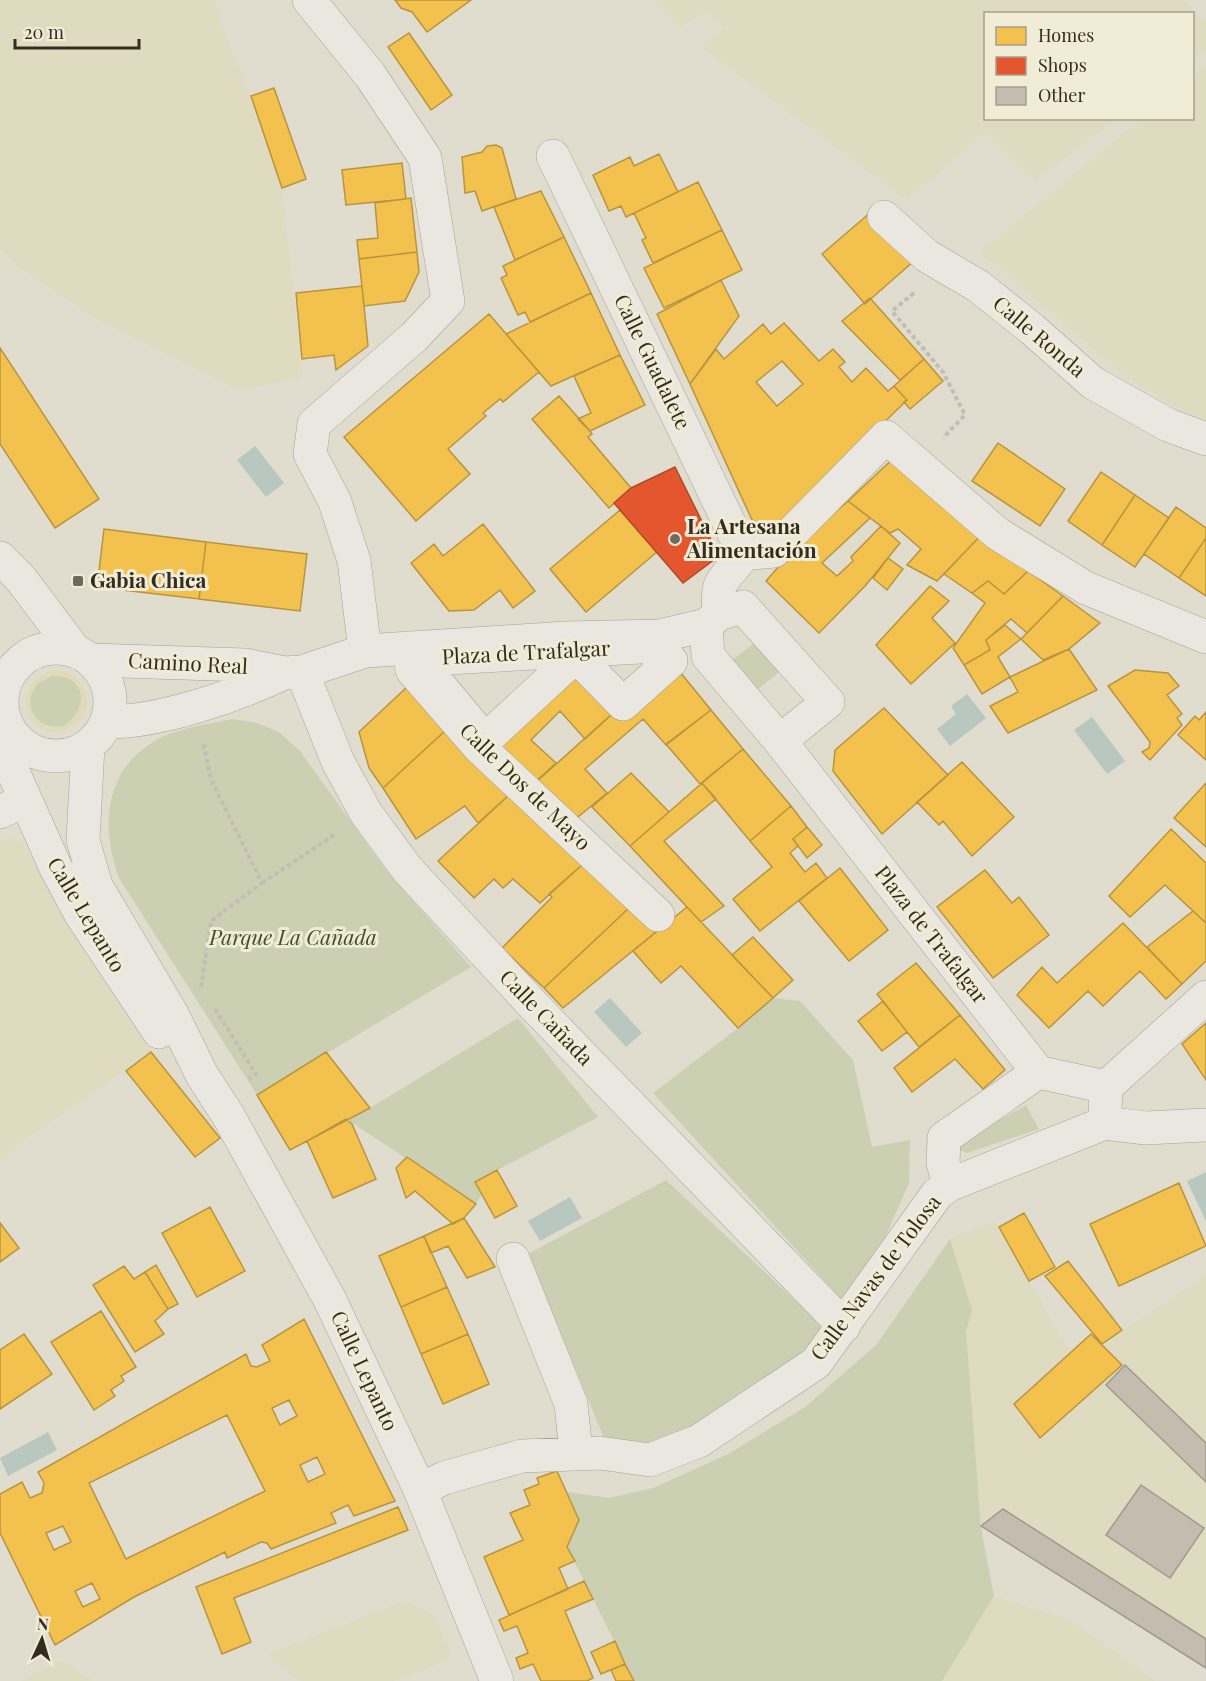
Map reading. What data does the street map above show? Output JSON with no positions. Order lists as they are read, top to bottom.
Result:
{
  "streets": {
    "street": [
      "Calle Ronda",
      "Calle Guadalete",
      "Plaza de Trafalgar",
      "Camino Real",
      "Calle Dos de Mayo",
      "Calle Lepanto",
      "Calle Cañada",
      "Calle Navas de Tolosa"
    ]
  },
  "crossings": [
    ["Calle Guadalete", "Plaza de Trafalgar"],
    ["Calle Guadalete", "Camino Real"],
    ["Plaza de Trafalgar", "Camino Real"],
    ["Plaza de Trafalgar", "Calle Navas de Tolosa"],
    ["Camino Real", "Calle Dos de Mayo"],
    ["Camino Real", "Calle Lepanto"],
    ["Camino Real", "Calle Cañada"],
    ["Calle Lepanto", "Calle Navas de Tolosa"],
    ["Calle Cañada", "Calle Navas de Tolosa"]
  ],
  "parks": ["Parque La Cañada"],
  "places": {
    "other": ["La Artesana Alimentación"],
    "transit": ["Gabia Chica"]
  },
  "legend": ["Homes", "Shops", "Other"],
  "scale_bar": "20 m",
  "north": "top"
}
